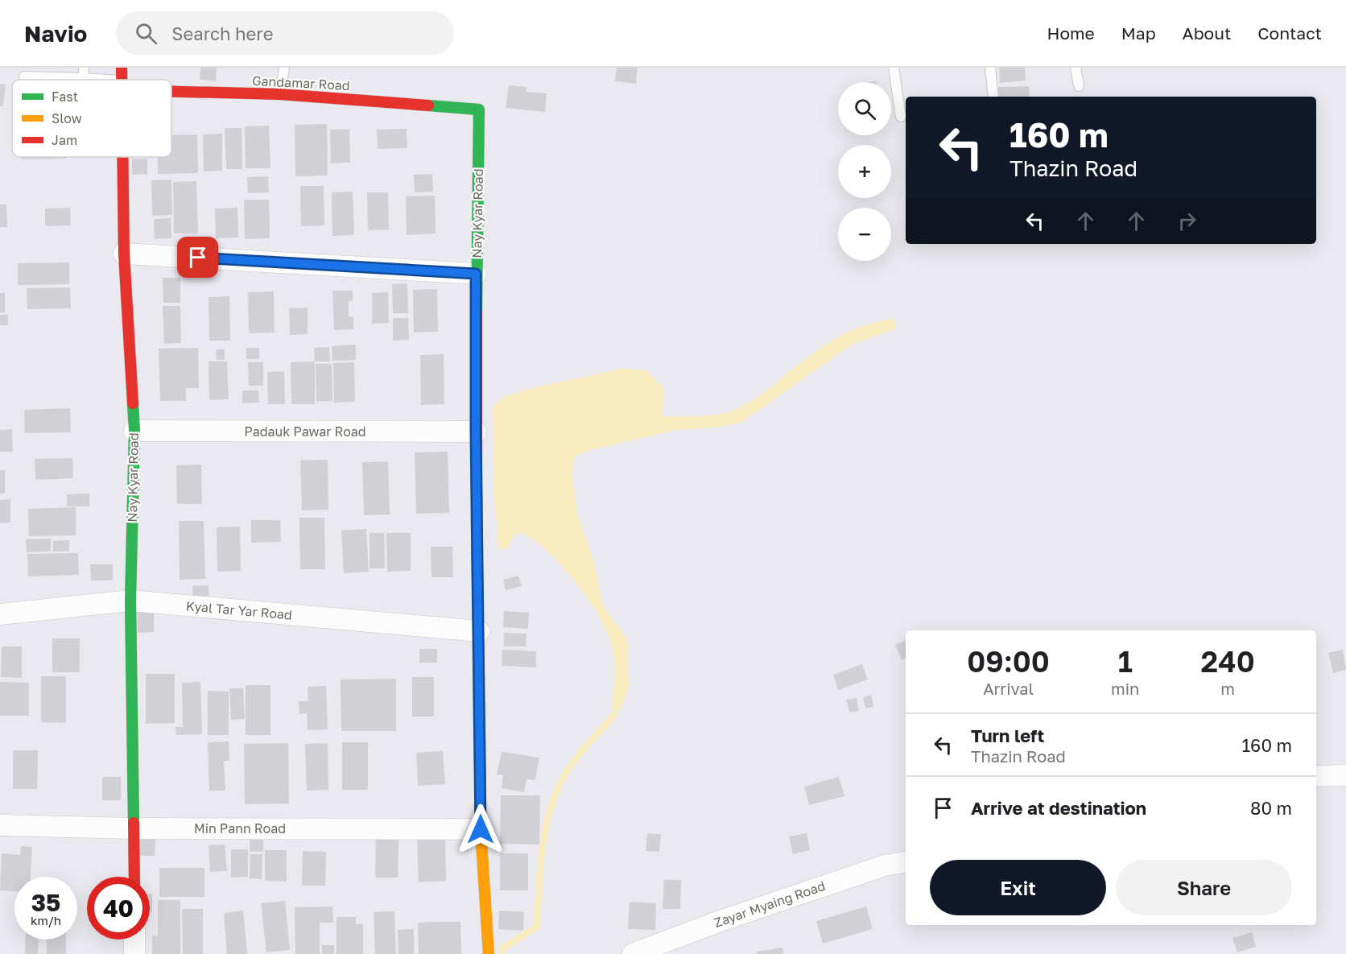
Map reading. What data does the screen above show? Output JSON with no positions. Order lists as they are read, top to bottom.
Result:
{
  "streets": {
    "street": [
      "Gandamar Road",
      "Nay Kyar Road",
      "Padauk Pawar Road",
      "Kyal Tar Yar Road",
      "Min Pann Road",
      "Zayar Myaing Road"
    ]
  },
  "crossings": [
    ["Gandamar Road", "Nay Kyar Road"],
    ["Nay Kyar Road", "Padauk Pawar Road"],
    ["Nay Kyar Road", "Kyal Tar Yar Road"],
    ["Nay Kyar Road", "Min Pann Road"]
  ],
  "legend": ["Fast", "Slow", "Jam"],
  "page": {
    "header": "Navio",
    "search": "Search here",
    "nav": [
      "Home",
      "Map",
      "About",
      "Contact"
    ],
    "map_buttons": ["+", "−"],
    "turn": ["160 m", "Thazin Road"],
    "eta": [
      "09:00",
      "Arrival",
      "1",
      "min",
      "240",
      "m"
    ],
    "list": [
      {
        "name": "Turn left",
        "note": "Thazin Road",
        "value": "160 m"
      },
      {
        "name": "Arrive at destination",
        "value": "80 m"
      }
    ],
    "buttons": ["Exit", "Share"],
    "speed": "35 km/h",
    "limit": "40"
  }
}
